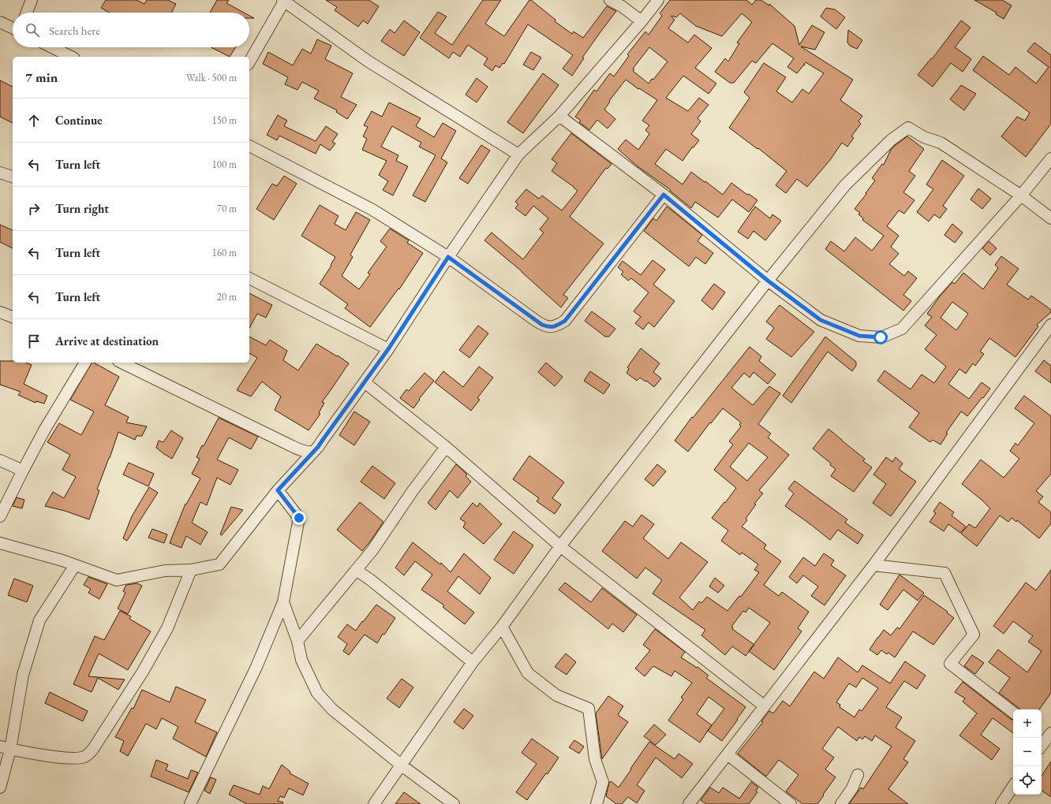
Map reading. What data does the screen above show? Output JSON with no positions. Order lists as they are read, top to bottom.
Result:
{
  "page": {
    "search": "Search here",
    "heading": ["7 min", "Walk · 500 m"],
    "list": [
      ["Continue", "150 m"],
      ["Turn left", "100 m"],
      ["Turn right", "70 m"],
      ["Turn left", "160 m"],
      ["Turn left", "20 m"],
      "Arrive at destination"
    ],
    "map_buttons": ["+", "−"]
  }
}
